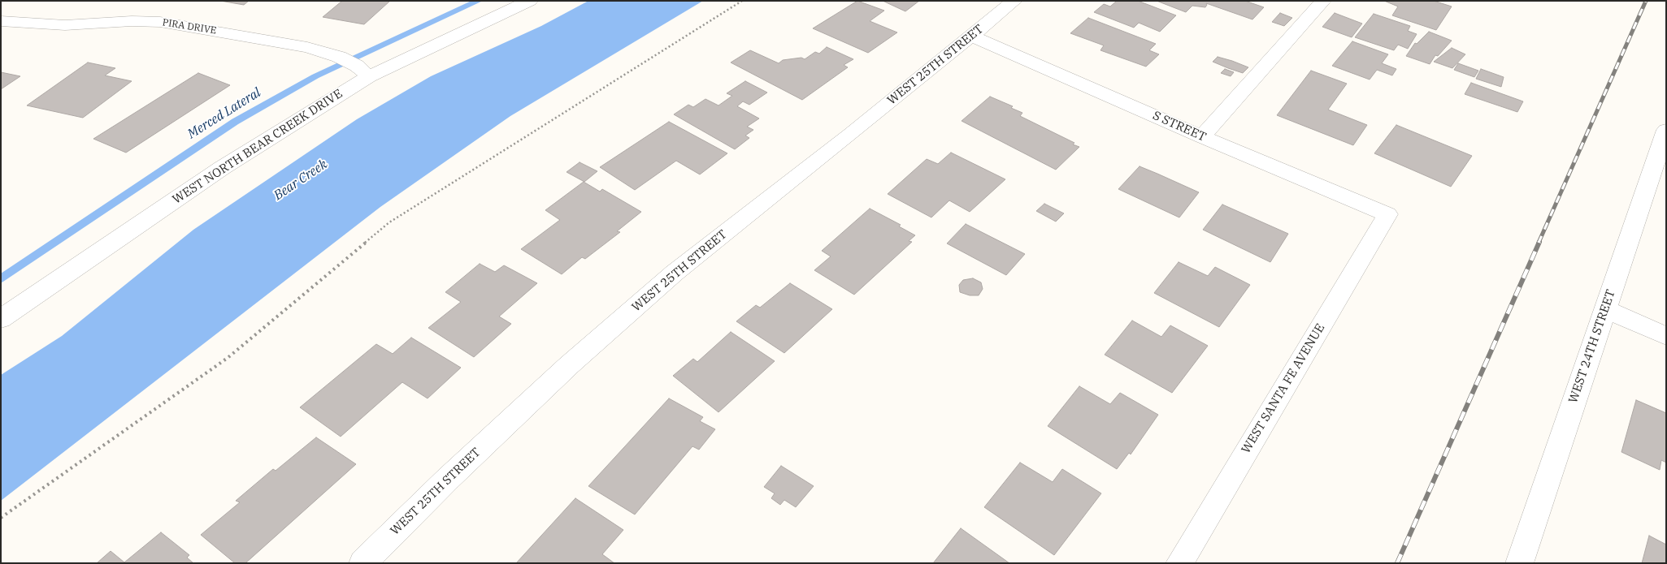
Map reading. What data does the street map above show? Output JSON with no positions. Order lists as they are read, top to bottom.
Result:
{
  "streets": {
    "street": [
      "PIRA DRIVE",
      "WEST 25TH STREET",
      "S STREET",
      "WEST NORTH BEAR CREEK DRIVE",
      "WEST 24TH STREET",
      "WEST SANTA FE AVENUE"
    ]
  },
  "crossings": [
    ["PIRA DRIVE", "WEST NORTH BEAR CREEK DRIVE"],
    ["WEST 25TH STREET", "S STREET"],
    ["S STREET", "WEST SANTA FE AVENUE"]
  ],
  "water": ["Merced Lateral", "Bear Creek"]
}
